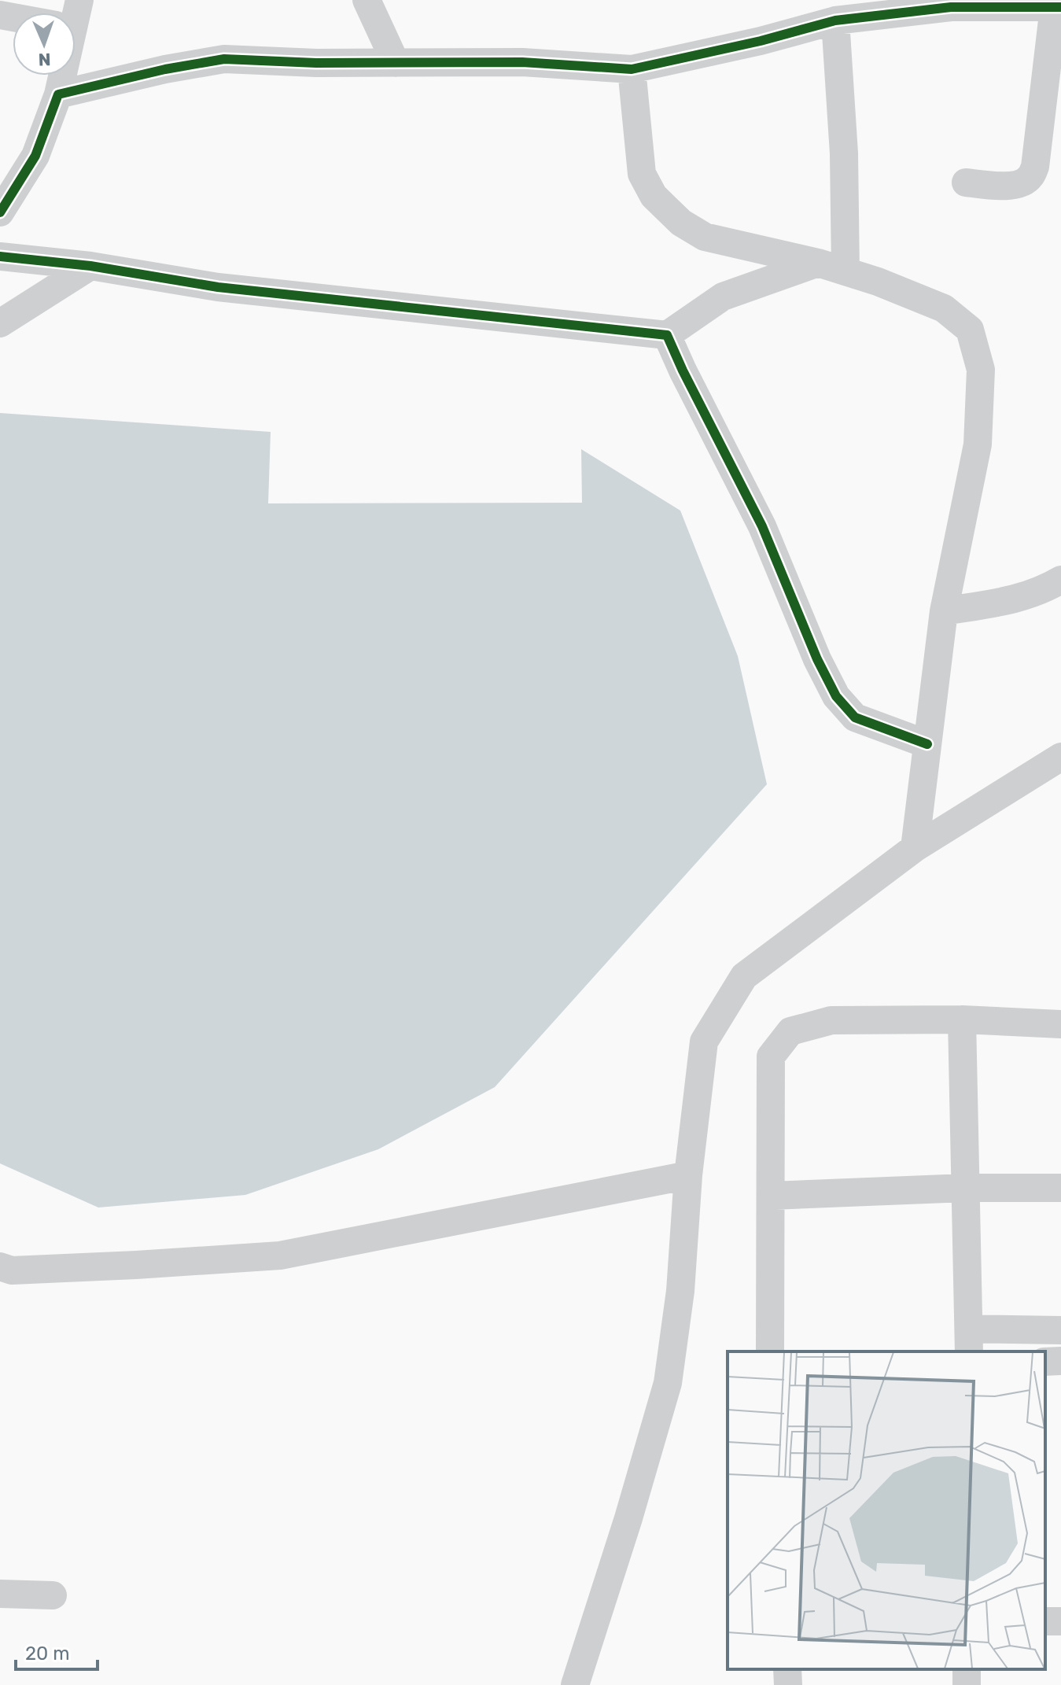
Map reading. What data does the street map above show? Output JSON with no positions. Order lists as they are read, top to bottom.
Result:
{
  "scale_bar": "20 m",
  "north": "bottom"
}
